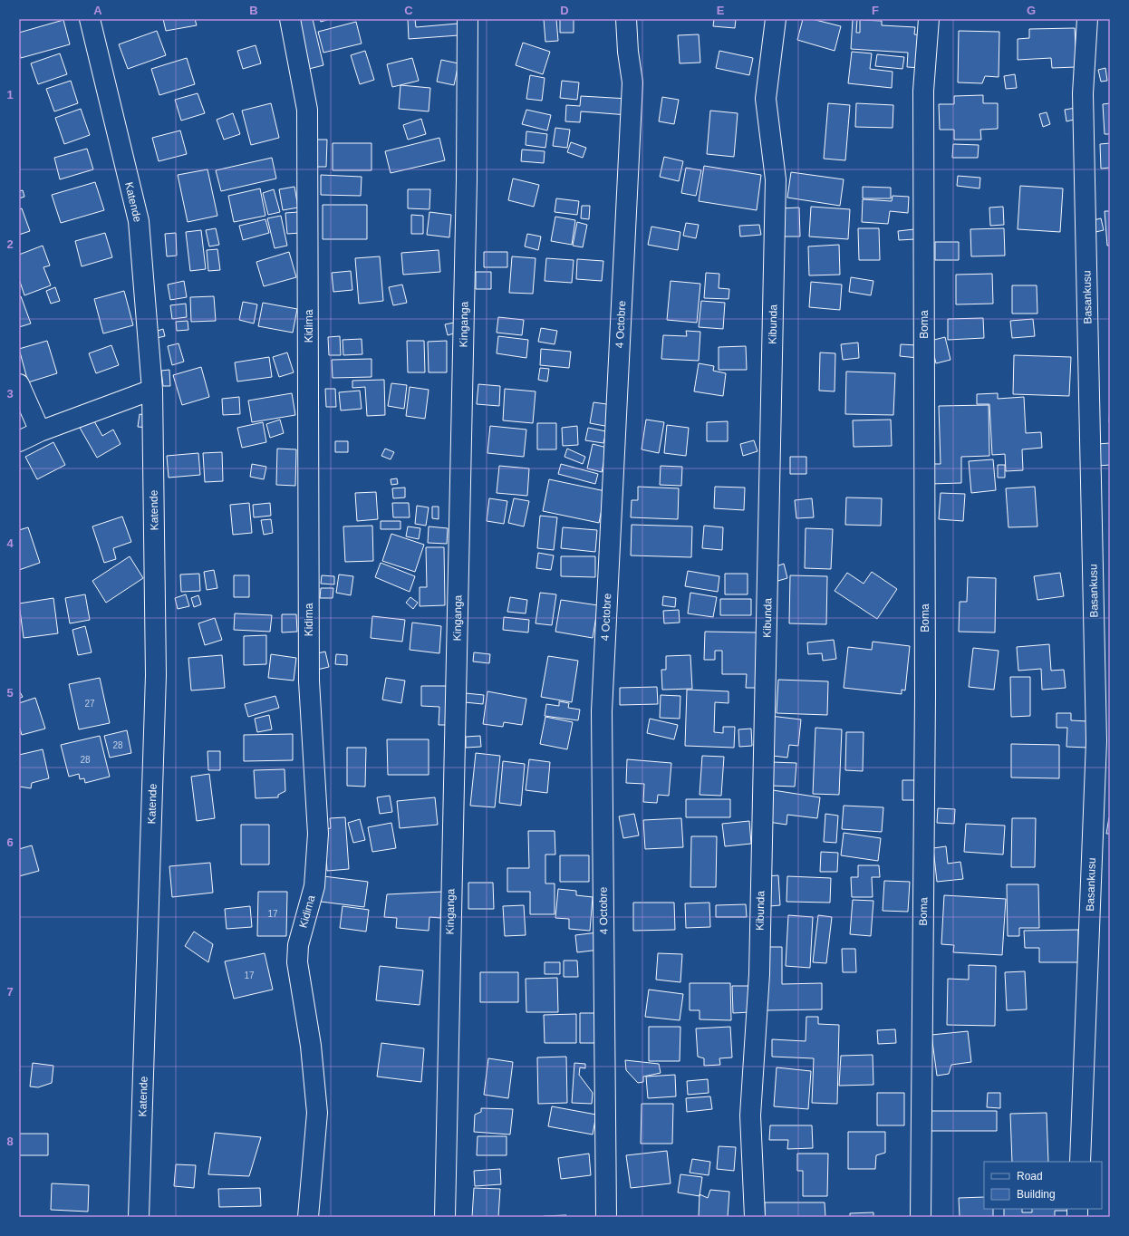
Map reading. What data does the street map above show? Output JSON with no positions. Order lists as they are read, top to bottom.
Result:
{
  "streets": {
    "street": [
      "Katende",
      "Basankusu",
      "Kinganga",
      "4 Octobre",
      "Kibunda",
      "Boma",
      "Kidima"
    ]
  },
  "house_numbers": [
    "27",
    "28",
    "28",
    "17",
    "17"
  ],
  "legend": ["Road", "Building"],
  "grid": {
    "columns": [
      "A",
      "B",
      "C",
      "D",
      "E",
      "F",
      "G"
    ],
    "rows": [
      "1",
      "2",
      "3",
      "4",
      "5",
      "6",
      "7",
      "8"
    ]
  }
}
